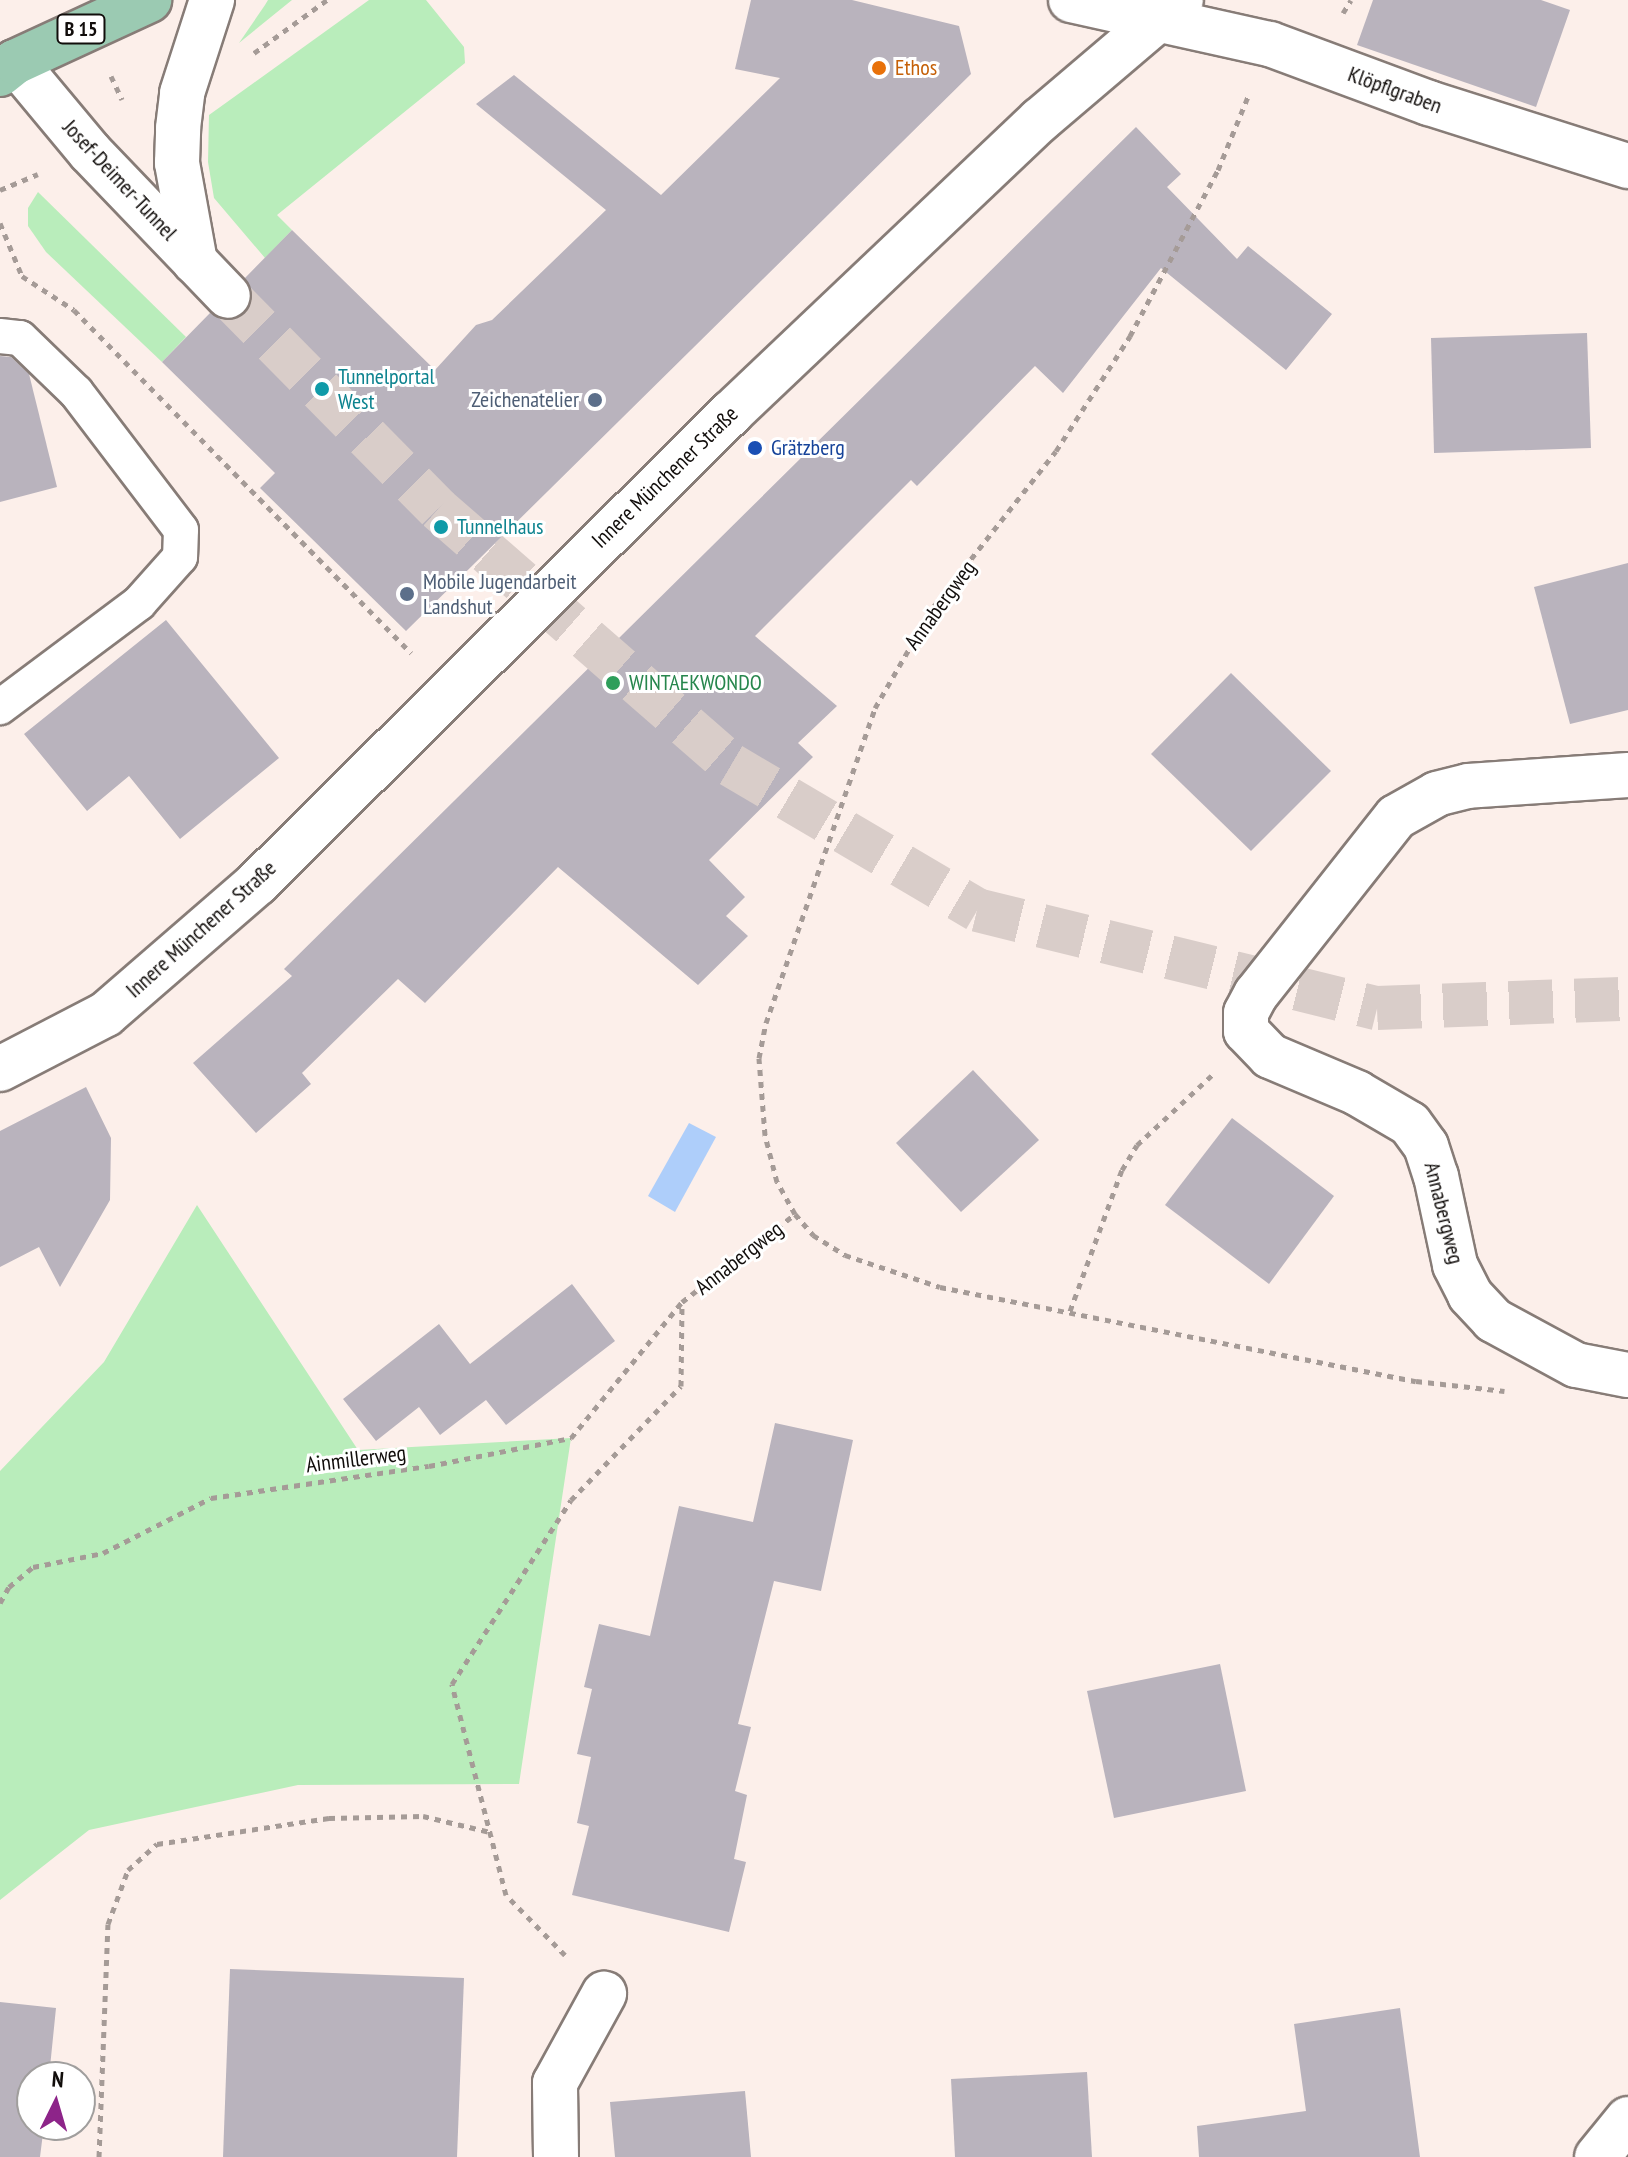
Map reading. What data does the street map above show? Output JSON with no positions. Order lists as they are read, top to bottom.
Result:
{
  "streets": {
    "main road": ["B 15"],
    "street": [
      "Klöpflgraben",
      "Josef-Deimer-Tunnel",
      "Innere Münchener Straße",
      "Annabergweg"
    ],
    "path": ["Ainmillerweg"]
  },
  "crossings": [
    ["B 15", "Josef-Deimer-Tunnel"],
    ["Klöpflgraben", "Innere Münchener Straße"],
    ["Klöpflgraben", "Annabergweg"],
    ["Annabergweg", "Ainmillerweg"]
  ],
  "places": [
    "Ethos",
    "Tunnelportal West",
    "Zeichenatelier",
    "Grätzberg",
    "Tunnelhaus",
    "Mobile Jugendarbeit Landshut",
    "WINTAEKWONDO"
  ],
  "north": "top"
}
